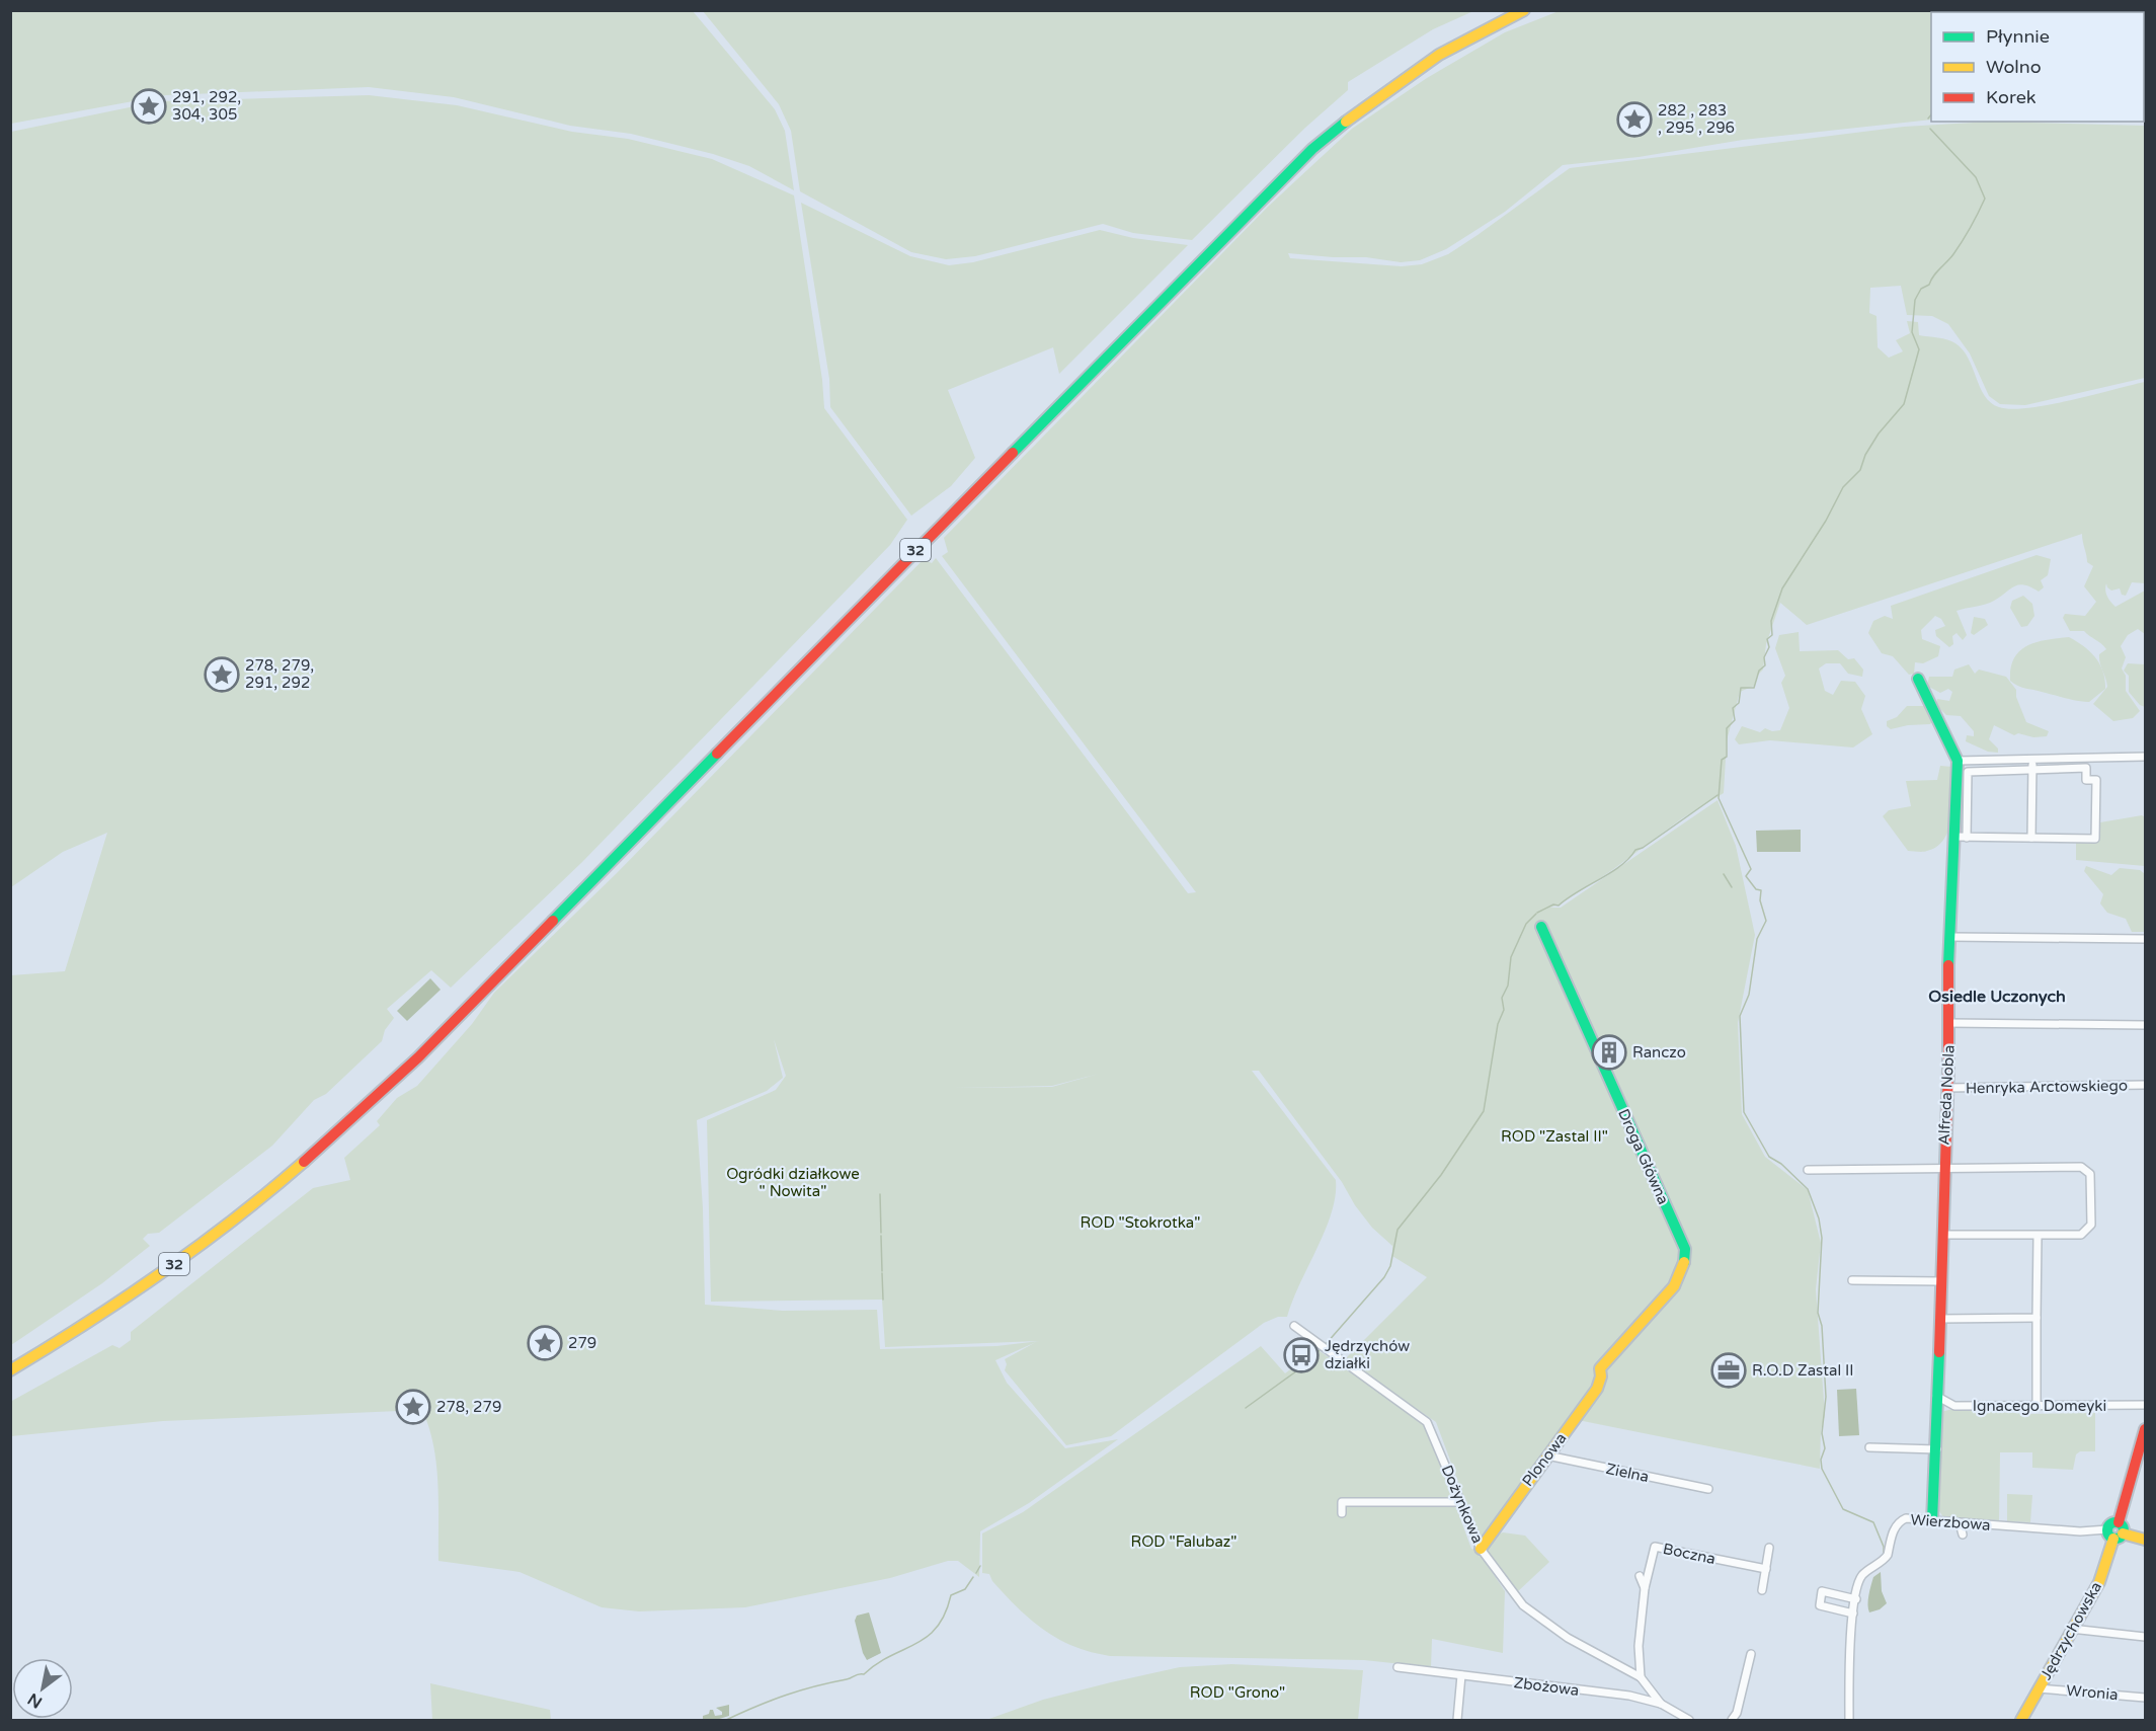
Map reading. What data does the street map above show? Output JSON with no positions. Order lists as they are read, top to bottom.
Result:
{
  "streets": {
    "main road": [
      "32",
      "Alfreda Nobla",
      "Droga Główna",
      "Plonowa",
      "Jędrzychowska"
    ],
    "street": [
      "Henryka Arctowskiego",
      "Ignacego Domeyki",
      "Zielna",
      "Dożynkowa",
      "Wierzbowa",
      "Boczna",
      "Zbożowa",
      "Wronia"
    ]
  },
  "crossings": [
    ["Henryka Arctowskiego", "Alfreda Nobla"],
    ["Alfreda Nobla", "Ignacego Domeyki"],
    ["Alfreda Nobla", "Wierzbowa"],
    ["Droga Główna", "Plonowa"],
    ["Plonowa", "Zielna"],
    ["Plonowa", "Dożynkowa"],
    ["Dożynkowa", "Boczna"],
    ["Dożynkowa", "Zbożowa"],
    ["Wierzbowa", "Jędrzychowska"],
    ["Jędrzychowska", "Wronia"]
  ],
  "districts": ["Osiedle Uczonych"],
  "parks": [
    "ROD \"Zastal II\"",
    "Ogródki działkowe \" Nowita\"",
    "ROD \"Stokrotka\"",
    "ROD \"Falubaz\"",
    "ROD \"Grono\""
  ],
  "places": {
    "place": [
      "291, 292, 304, 305",
      "282 , 283 , 295 , 296",
      "278, 279, 291, 292",
      "279",
      "278, 279"
    ],
    "building": ["Ranczo"],
    "bus stop": ["Jędrzychów działki"],
    "office": ["R.O.D Zastal II"]
  },
  "legend": ["Płynnie", "Wolno", "Korek"],
  "north": "bottom left"
}
